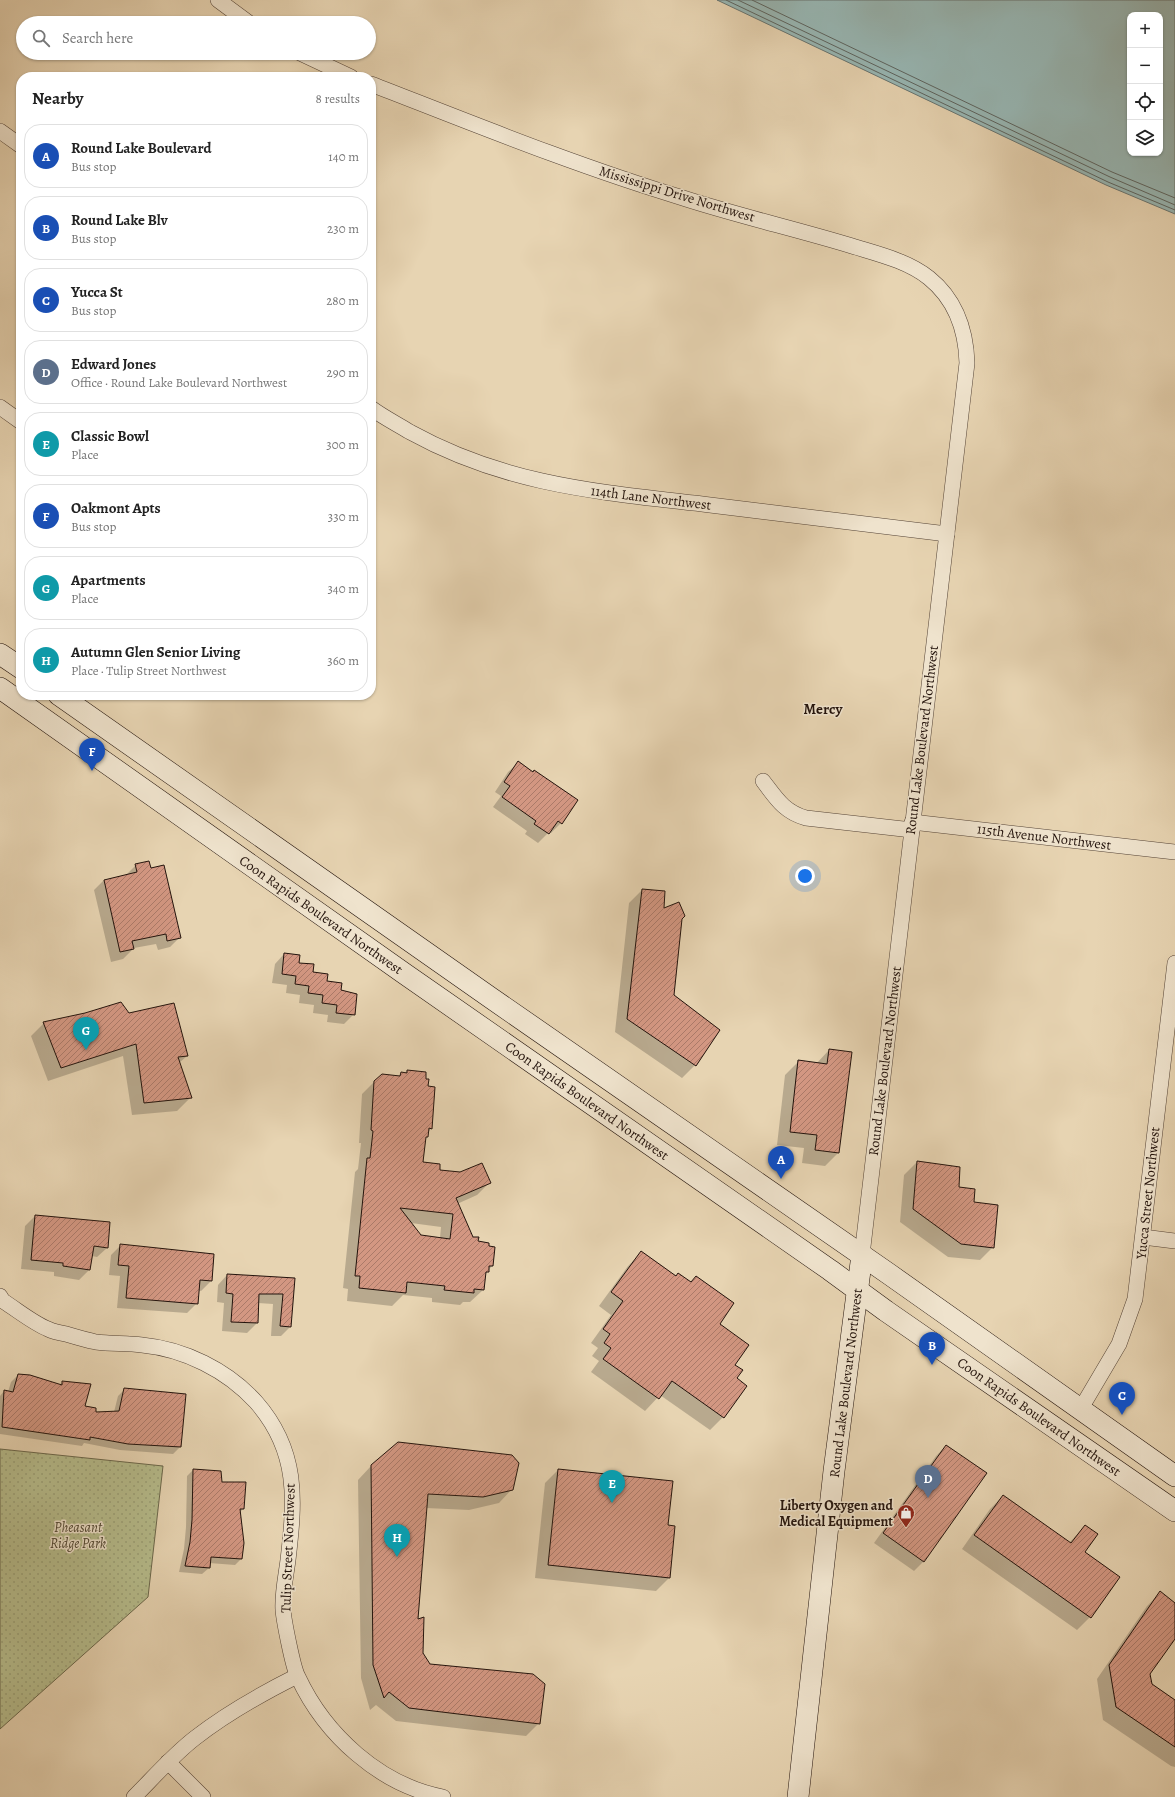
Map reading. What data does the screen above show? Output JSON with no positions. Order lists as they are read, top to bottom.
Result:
{
  "streets": {
    "main road": ["Round Lake Boulevard Northwest", "Coon Rapids Boulevard Northwest"],
    "street": [
      "Mississippi Drive Northwest",
      "114th Lane Northwest",
      "115th Avenue Northwest",
      "Yucca Street Northwest",
      "Tulip Street Northwest"
    ]
  },
  "crossings": [
    ["Mississippi Drive Northwest", "Round Lake Boulevard Northwest"],
    ["114th Lane Northwest", "Round Lake Boulevard Northwest"],
    ["Round Lake Boulevard Northwest", "115th Avenue Northwest"],
    ["Round Lake Boulevard Northwest", "Coon Rapids Boulevard Northwest"]
  ],
  "districts": ["Mercy"],
  "parks": ["Pheasant Ridge Park"],
  "places": {
    "shop": ["Liberty Oxygen and Medical Equipment"]
  },
  "page": {
    "map_buttons": ["+", "−"],
    "search": "Search here",
    "heading": ["Nearby", "8 results"],
    "list": [
      {
        "mark": "A",
        "name": "Round Lake Boulevard",
        "note": "Bus stop",
        "value": "140 m"
      },
      {
        "mark": "B",
        "name": "Round Lake Blv",
        "note": "Bus stop",
        "value": "230 m"
      },
      {
        "mark": "C",
        "name": "Yucca St",
        "note": "Bus stop",
        "value": "280 m"
      },
      {
        "mark": "D",
        "name": "Edward Jones",
        "note": "Office · Round Lake Boulevard Northwest",
        "value": "290 m"
      },
      {
        "mark": "E",
        "name": "Classic Bowl",
        "note": "Place",
        "value": "300 m"
      },
      {
        "mark": "F",
        "name": "Oakmont Apts",
        "note": "Bus stop",
        "value": "330 m"
      },
      {
        "mark": "G",
        "name": "Apartments",
        "note": "Place",
        "value": "340 m"
      },
      {
        "mark": "H",
        "name": "Autumn Glen Senior Living",
        "note": "Place · Tulip Street Northwest",
        "value": "360 m"
      }
    ],
    "pins": [
      "F",
      "G",
      "A",
      "B",
      "C",
      "D",
      "E",
      "H"
    ]
  }
}
